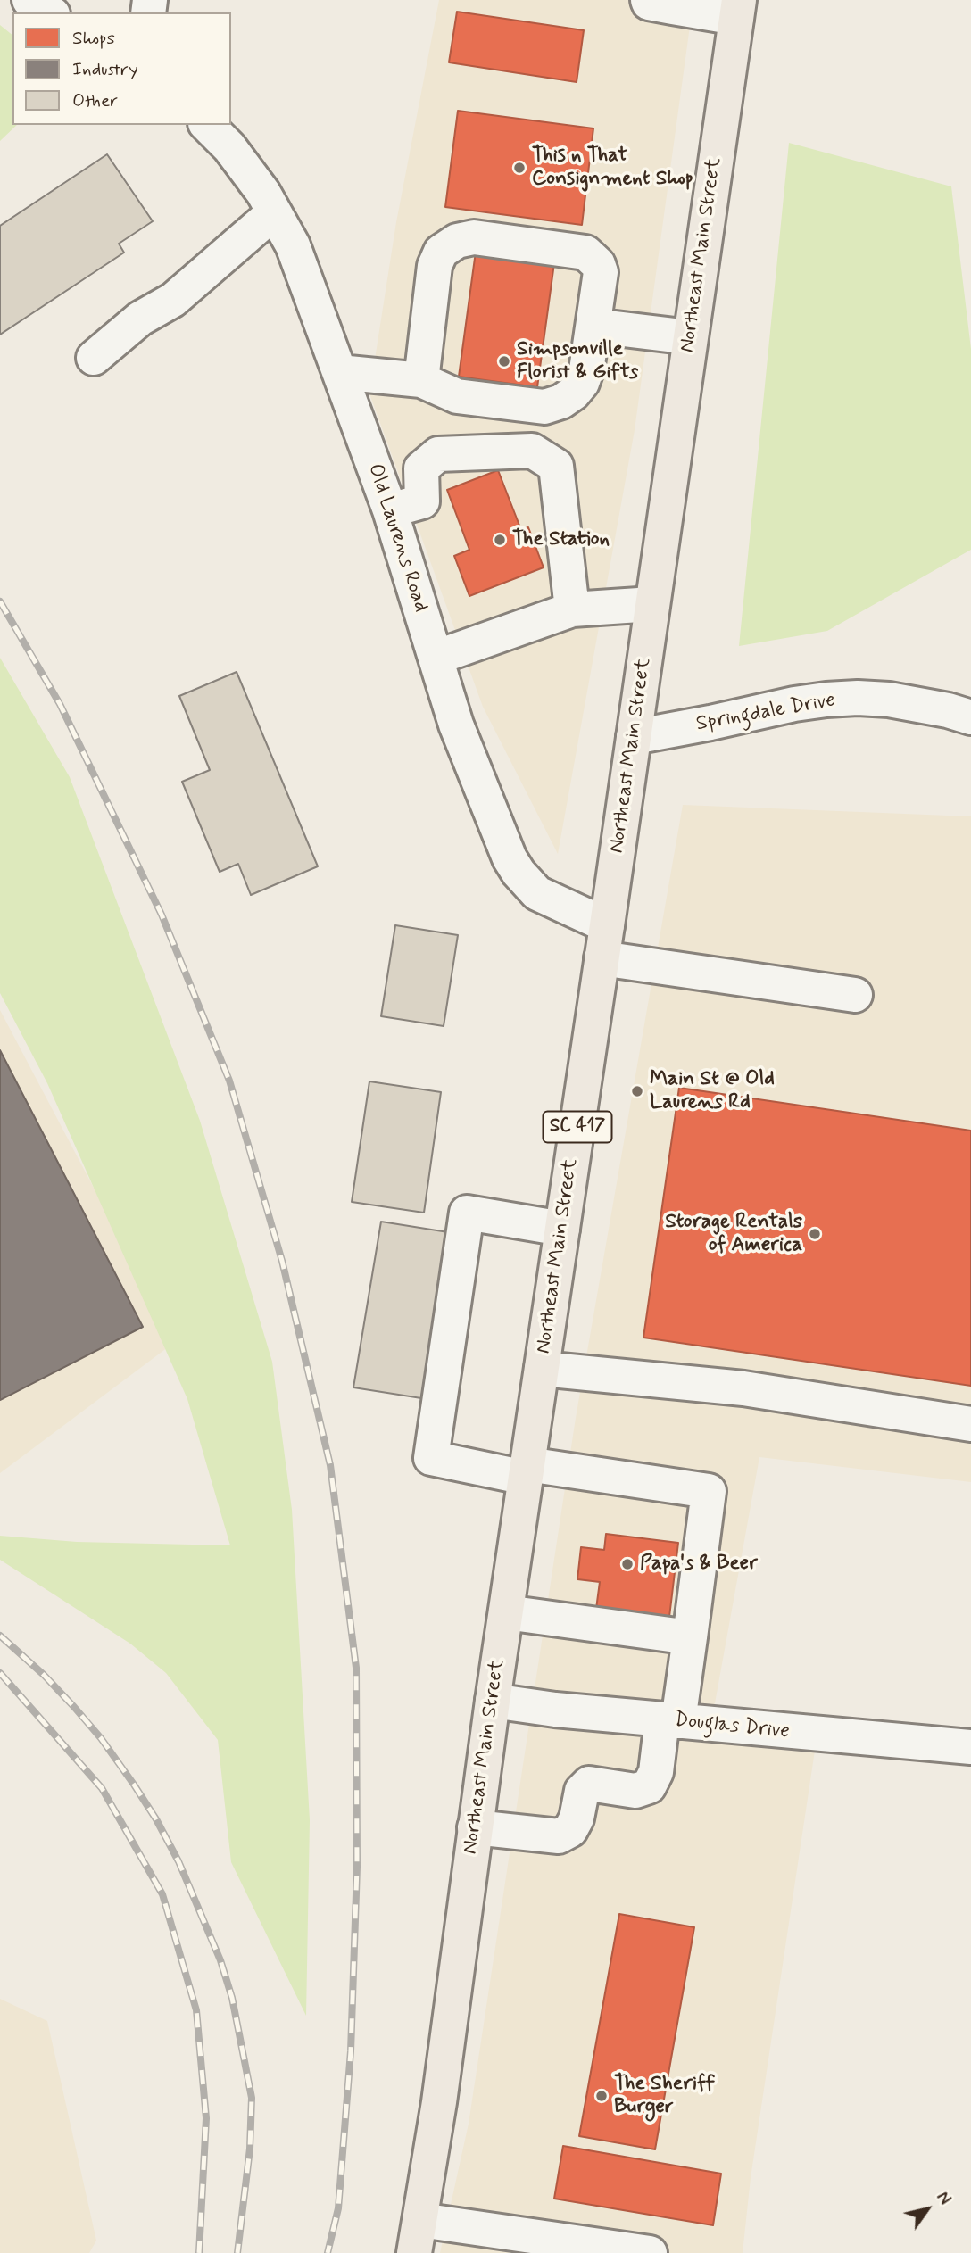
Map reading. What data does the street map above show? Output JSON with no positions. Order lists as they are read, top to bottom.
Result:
{
  "streets": {
    "main road": ["Northeast Main Street", "SC 417"],
    "street": ["Old Laurens Road", "Springdale Drive", "Douglas Drive"]
  },
  "crossings": [
    ["Northeast Main Street", "Old Laurens Road"],
    ["Northeast Main Street", "Springdale Drive"],
    ["Northeast Main Street", "Douglas Drive"]
  ],
  "places": [
    "This n That Consignment Shop",
    "Simpsonville Florist & Gifts",
    "The Station",
    "Main St @ Old Laurens Rd",
    "Storage Rentals of America",
    "Papa's & Beer",
    "The Sheriff Burger"
  ],
  "legend": ["Shops", "Industry", "Other"],
  "north": "top right"
}
